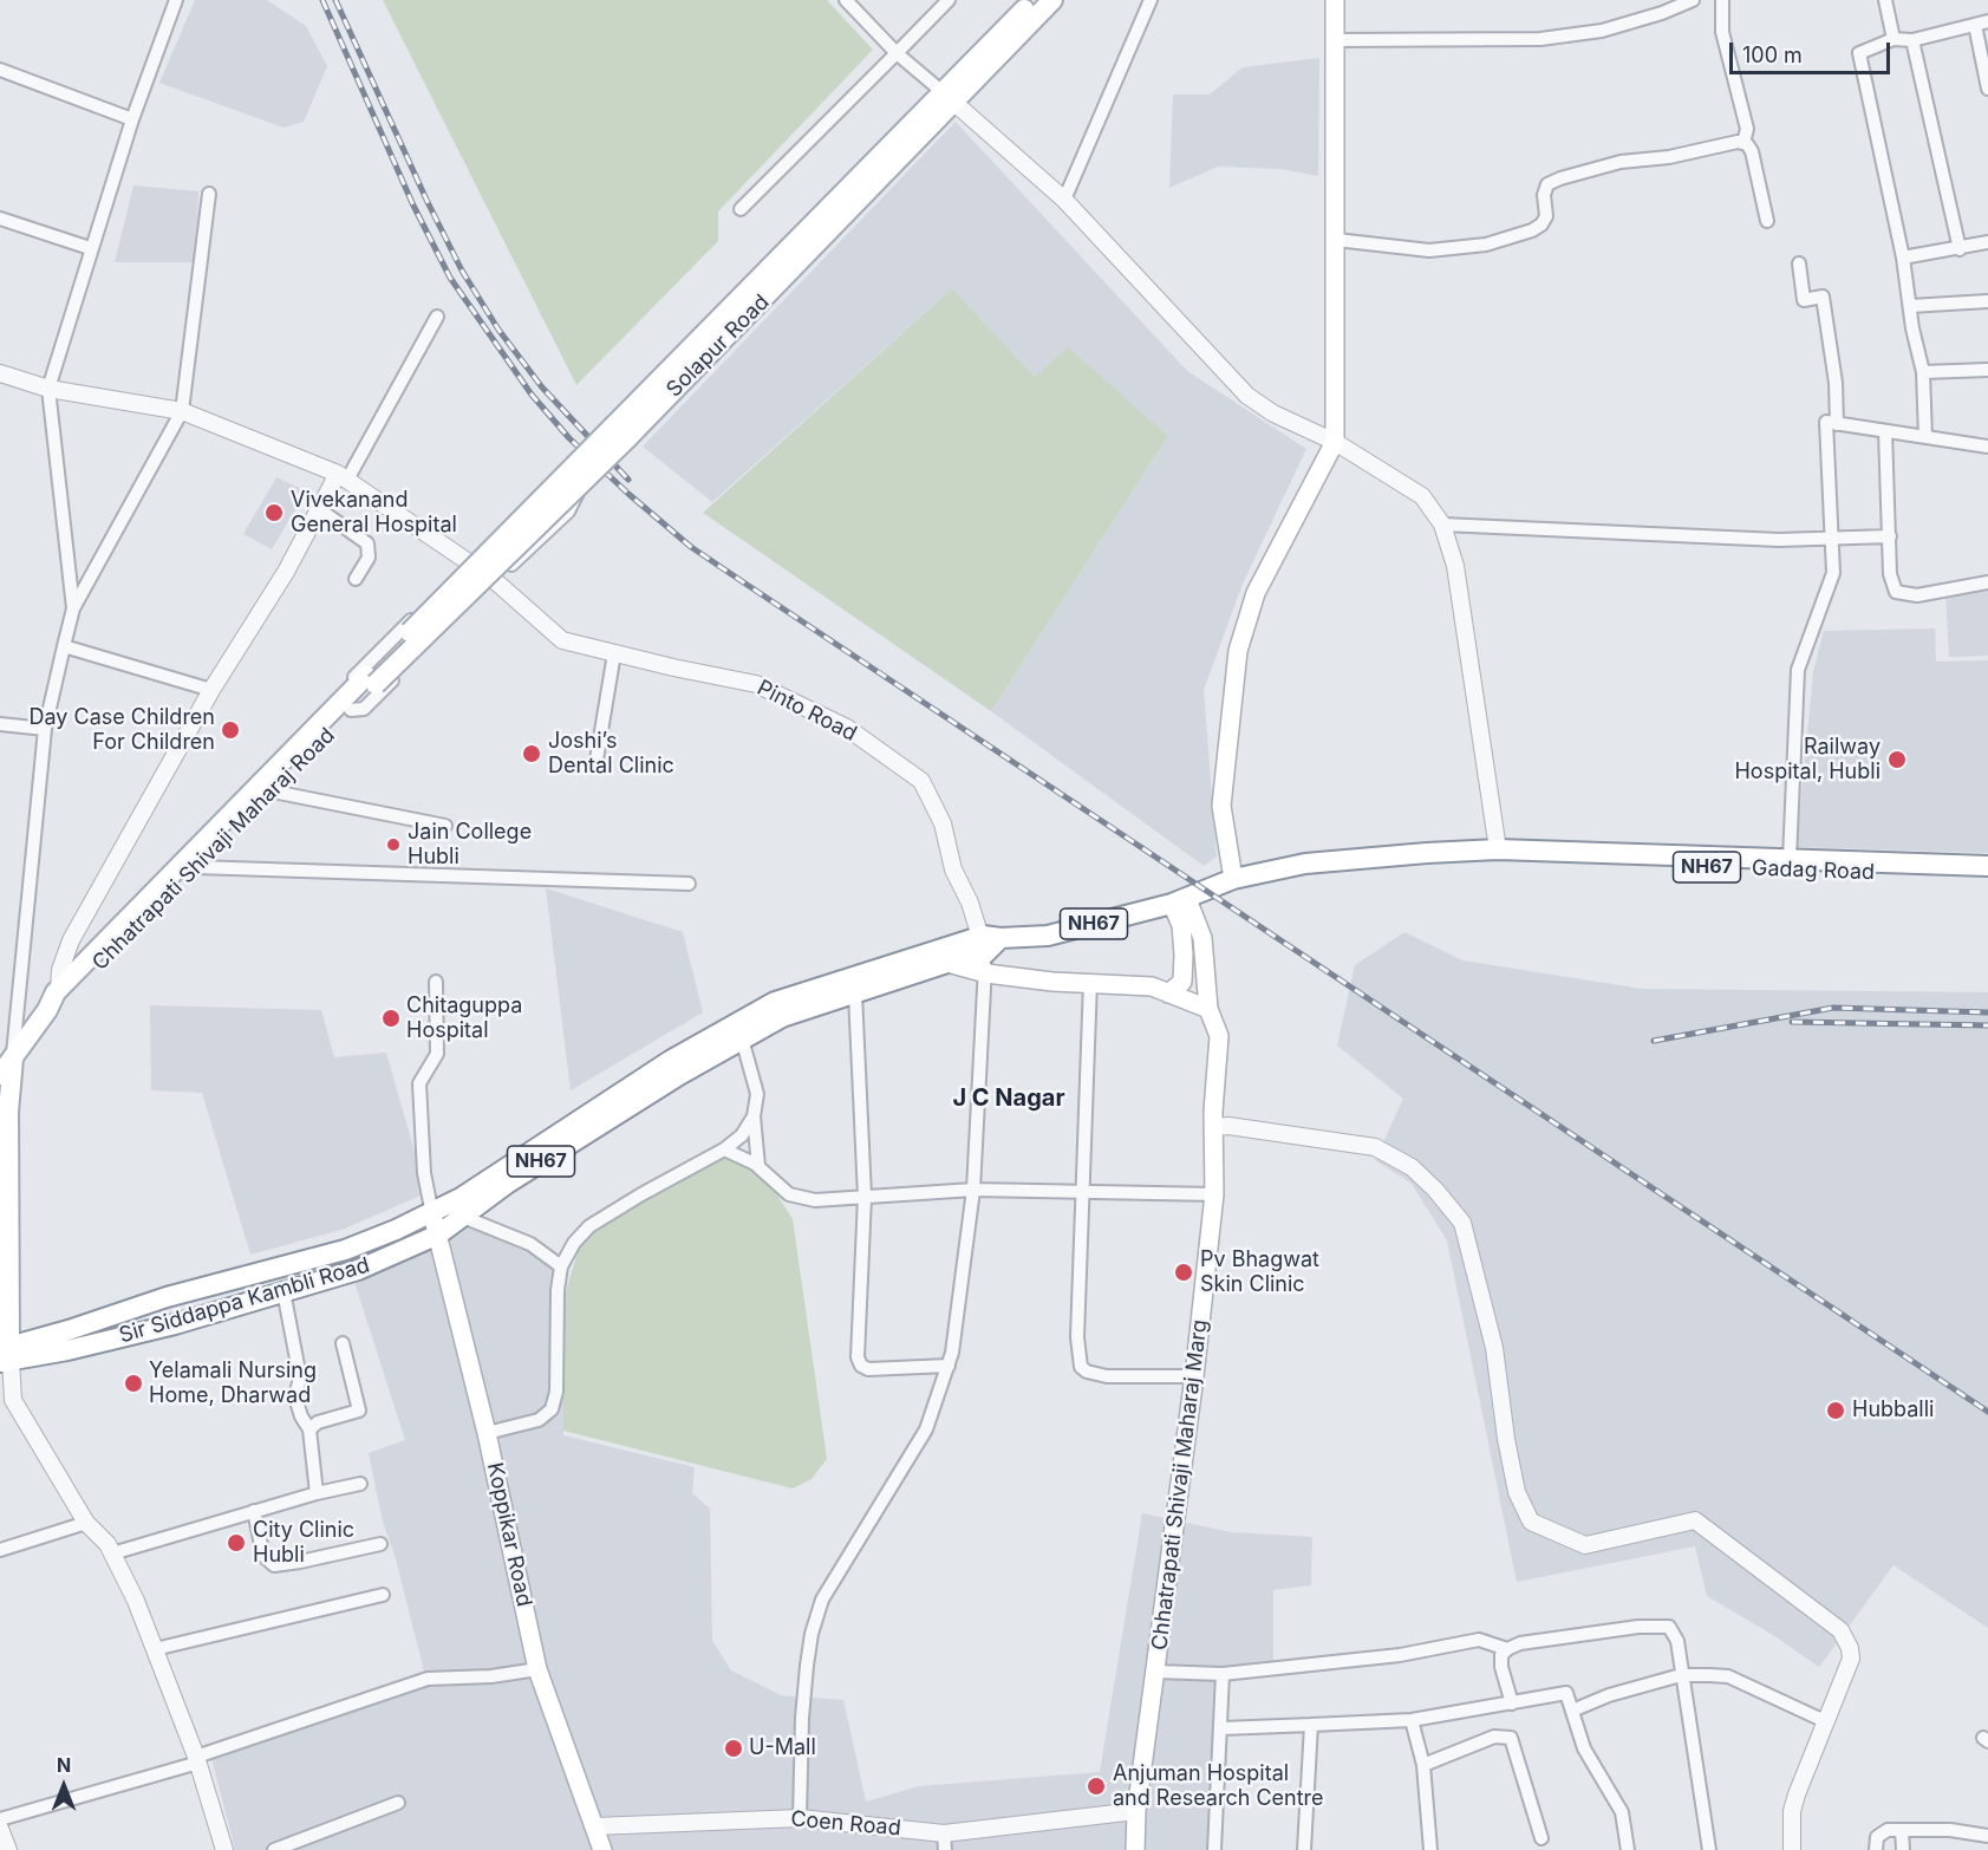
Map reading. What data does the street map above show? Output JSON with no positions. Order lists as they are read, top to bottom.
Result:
{
  "streets": {
    "main road": [
      "Solapur Road",
      "Chhatrapati Shivaji Maharaj Road",
      "NH67",
      "Gadag Road",
      "Sir Siddappa Kambli Road",
      "Chhatrapati Shivaji Maharaj Marg",
      "Koppikar Road"
    ],
    "street": ["Pinto Road", "Coen Road"]
  },
  "crossings": [
    ["Solapur Road", "Chhatrapati Shivaji Maharaj Road"],
    ["Pinto Road", "NH67"],
    ["Pinto Road", "Sir Siddappa Kambli Road"],
    ["NH67", "Gadag Road"],
    ["NH67", "Sir Siddappa Kambli Road"],
    ["NH67", "Chhatrapati Shivaji Maharaj Marg"],
    ["Gadag Road", "Chhatrapati Shivaji Maharaj Marg"],
    ["Sir Siddappa Kambli Road", "Koppikar Road"],
    ["Chhatrapati Shivaji Maharaj Marg", "Coen Road"],
    ["Koppikar Road", "Coen Road"]
  ],
  "districts": ["J C Nagar"],
  "places": [
    "Vivekanand General Hospital",
    "Day Case Children For Children",
    "Joshi’s Dental Clinic",
    "Railway Hospital, Hubli",
    "Jain College Hubli",
    "Chitaguppa Hospital",
    "Pv Bhagwat Skin Clinic",
    "Yelamali Nursing Home, Dharwad",
    "Hubballi",
    "City Clinic Hubli",
    "U-Mall",
    "Anjuman Hospital and Research Centre"
  ],
  "scale_bar": "100 m",
  "north": "top"
}
